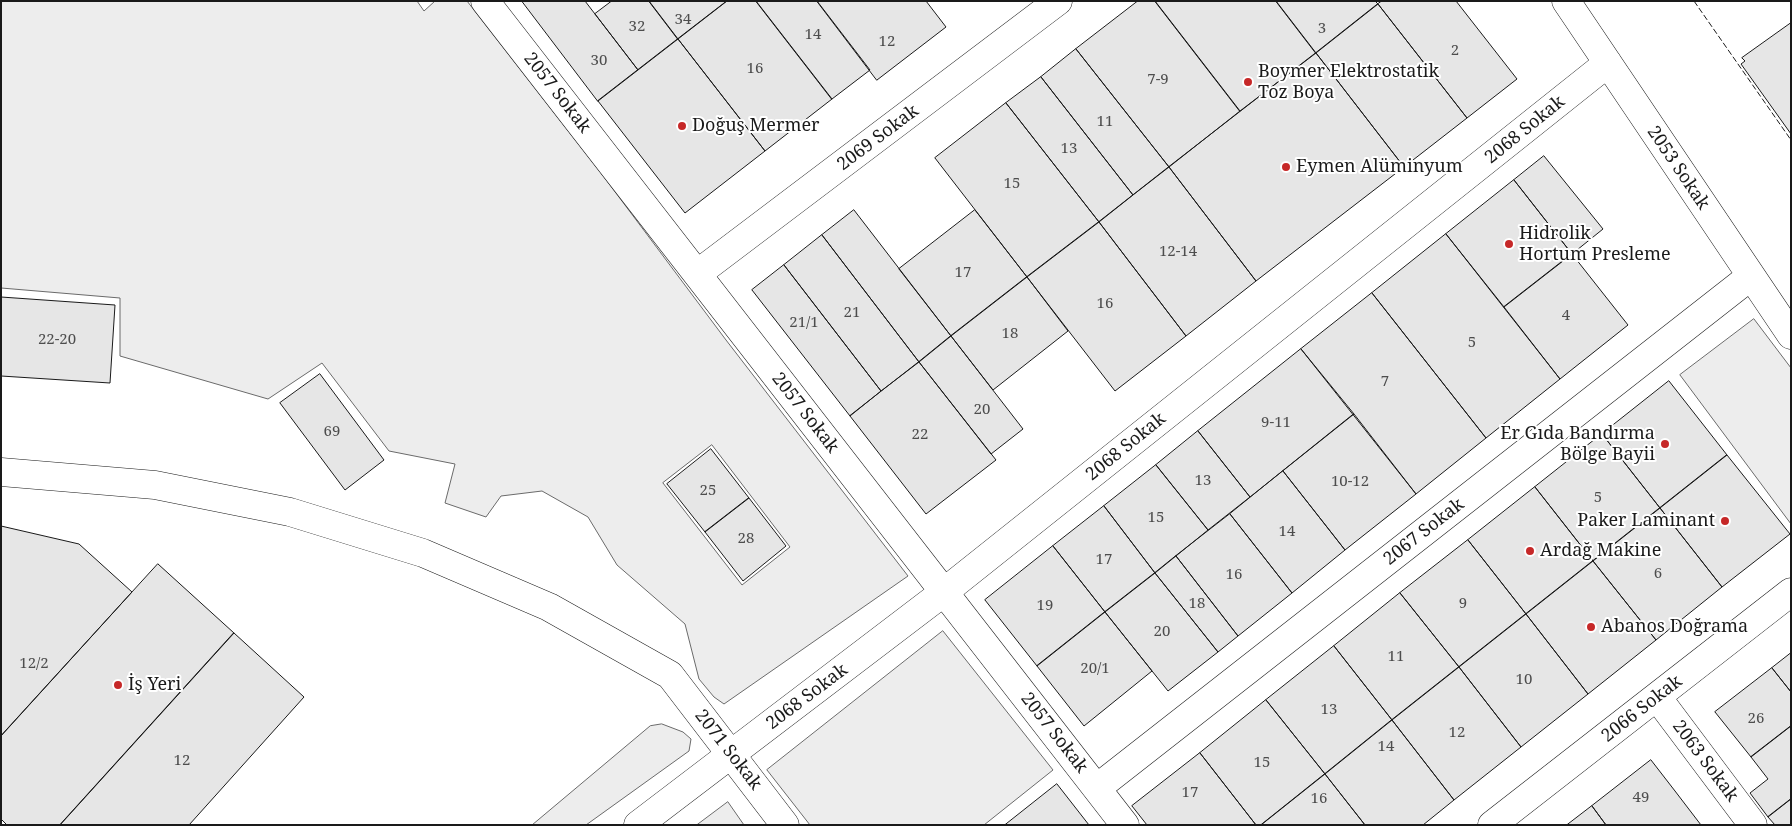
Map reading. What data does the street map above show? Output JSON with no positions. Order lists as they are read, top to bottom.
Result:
{
  "streets": {
    "street": [
      "2057 Sokak",
      "2068 Sokak",
      "2069 Sokak",
      "2053 Sokak",
      "2067 Sokak",
      "2066 Sokak",
      "2071 Sokak",
      "2063 Sokak"
    ]
  },
  "crossings": [
    ["2057 Sokak", "2068 Sokak"],
    ["2057 Sokak", "2069 Sokak"],
    ["2057 Sokak", "2067 Sokak"],
    ["2068 Sokak", "2053 Sokak"],
    ["2068 Sokak", "2071 Sokak"],
    ["2053 Sokak", "2067 Sokak"],
    ["2066 Sokak", "2063 Sokak"]
  ],
  "places": [
    "Boymer Elektrostatik Toz Boya",
    "Doğuş Mermer",
    "Eymen Alüminyum",
    "Hidrolik Hortum Presleme",
    "Er Gıda Bandırma Bölge Bayii",
    "Paker Laminant",
    "Ardağ Makine",
    "Abanos Doğrama",
    "İş Yeri"
  ],
  "house_numbers": [
    "34",
    "32",
    "3",
    "14",
    "12",
    "2",
    "30",
    "16",
    "7-9",
    "11",
    "13",
    "15",
    "12-14",
    "17",
    "16",
    "21",
    "4",
    "21/1",
    "18",
    "22-20",
    "5",
    "7",
    "20",
    "9-11",
    "69",
    "22",
    "13",
    "10-12",
    "25",
    "5",
    "15",
    "14",
    "28",
    "17",
    "6",
    "16",
    "18",
    "9",
    "19",
    "20",
    "11",
    "12/2",
    "20/1",
    "10",
    "13",
    "26",
    "12",
    "14",
    "12",
    "15",
    "17",
    "49",
    "16"
  ]
}
